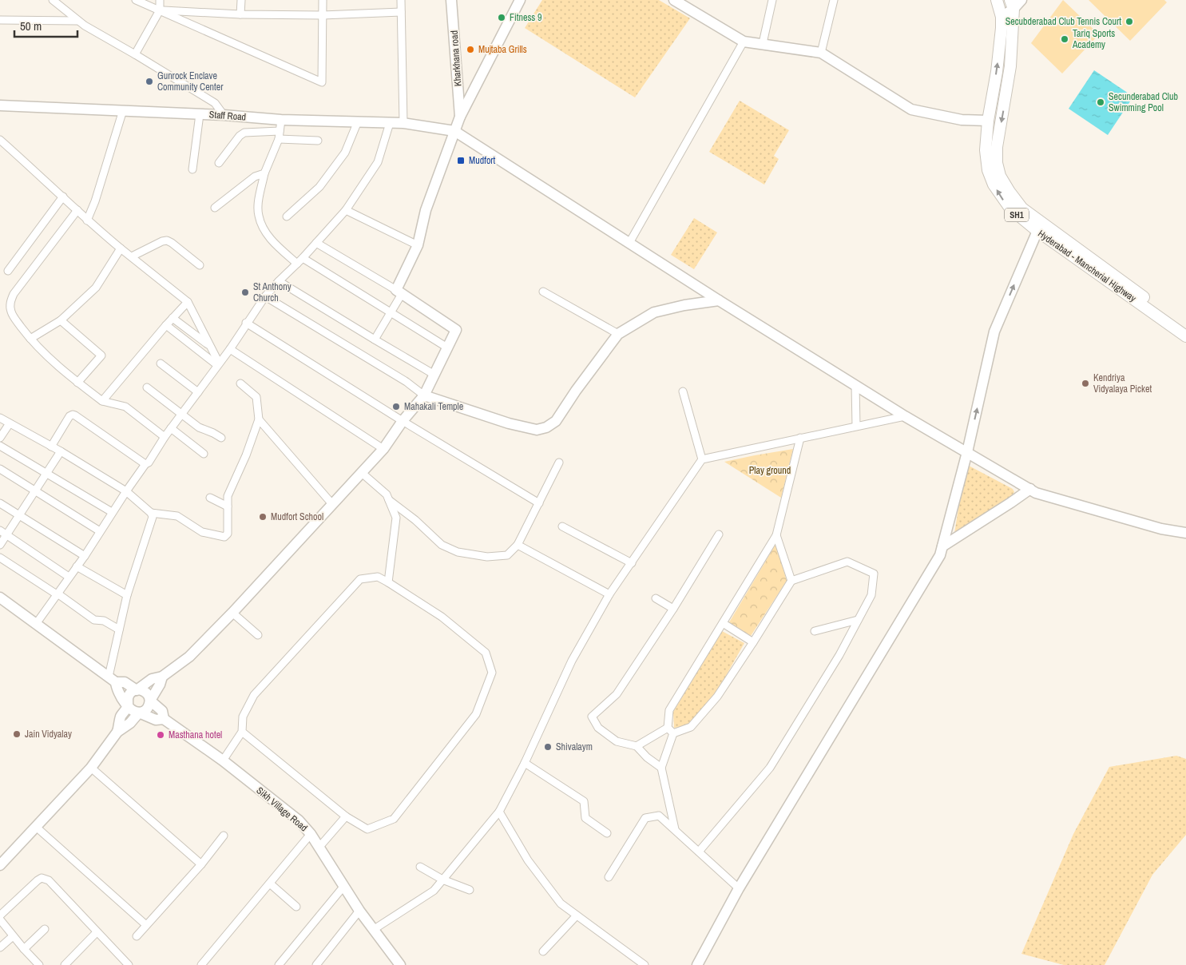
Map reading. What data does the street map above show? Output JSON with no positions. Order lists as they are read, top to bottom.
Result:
{
  "streets": {
    "main road": ["SH1", "Hyderabad - Mancherial Highway"],
    "street": ["Kharkhana road", "Staff Road", "Sikh Village Road"]
  },
  "parks": ["Play ground"],
  "places": {
    "other": [
      "Fitness 9",
      "Secubderabad Club Tennis Court",
      "Tariq Sports Academy",
      "Mujtaba Grills",
      "Gunrock Enclave Community Center",
      "Secunderabad Club Swimming Pool",
      "St Anthony Church",
      "Kendriya Vidyalaya Picket",
      "Mahakali Temple",
      "Mudfort School",
      "Jain Vidyalay",
      "Masthana hotel",
      "Shivalaym"
    ],
    "transit": ["Mudfort"]
  },
  "scale_bar": "50 m"
}
